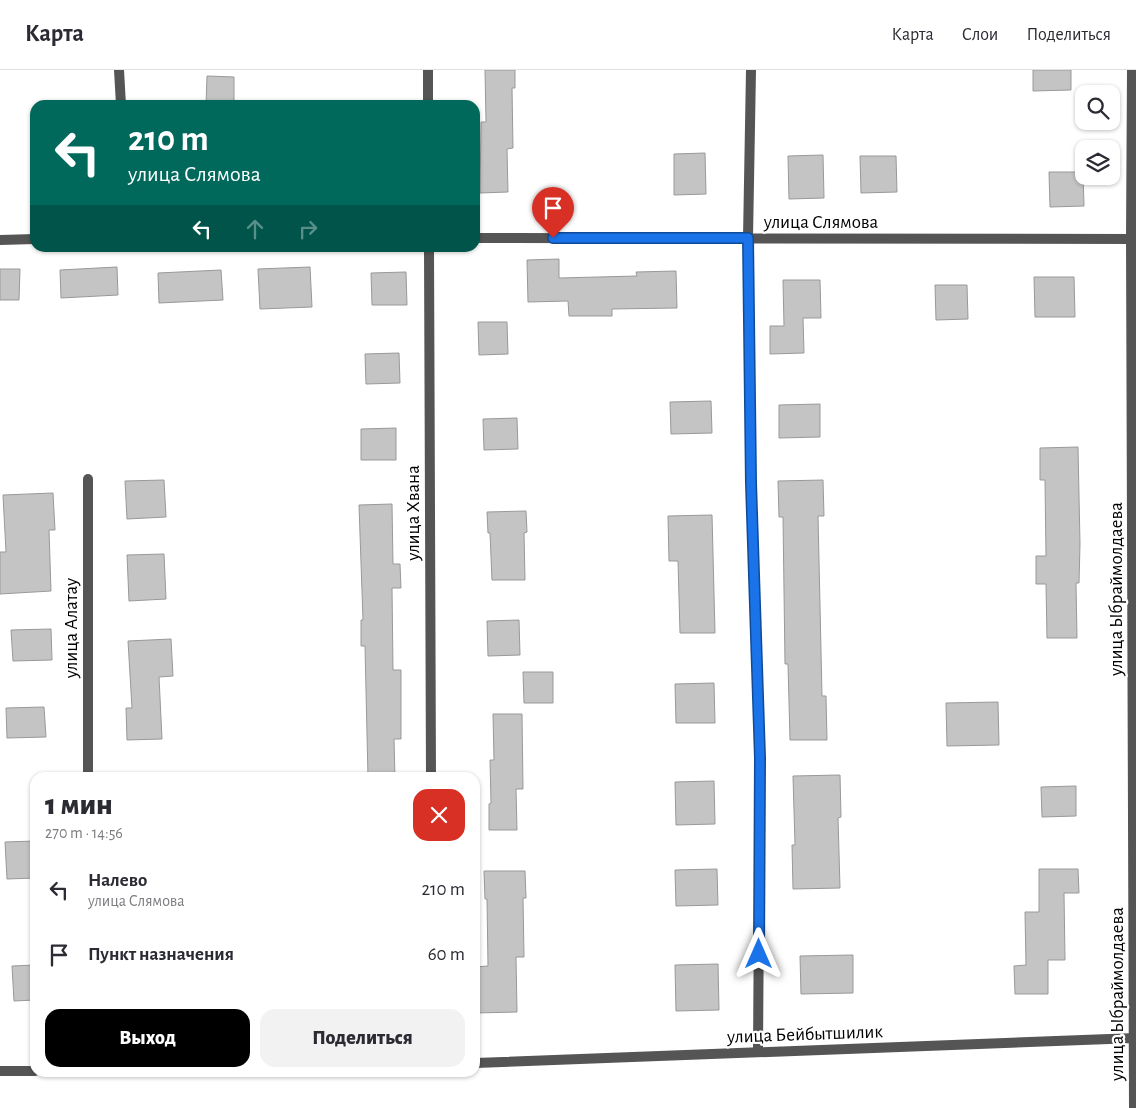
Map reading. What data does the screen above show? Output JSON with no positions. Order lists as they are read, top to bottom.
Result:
{
  "streets": {
    "street": [
      "улица Слямова",
      "улица Хвана",
      "улица Ыбраймолдаева",
      "улица Алатау",
      "улица Бейбытшилик"
    ]
  },
  "crossings": [
    ["улица Слямова", "улица Ыбраймолдаева"],
    ["улица Ыбраймолдаева", "улица Бейбытшилик"]
  ],
  "page": {
    "header": "Карта",
    "nav": ["Карта", "Слои", "Поделиться"],
    "turn": ["210 m", "улица Слямова"],
    "heading": ["1 мин", "270 m · 14:56"],
    "list": [
      {
        "name": "Налево",
        "note": "улица Слямова",
        "value": "210 m"
      },
      {
        "name": "Пункт назначения",
        "value": "60 m"
      }
    ],
    "buttons": ["Выход", "Поделиться"]
  }
}
